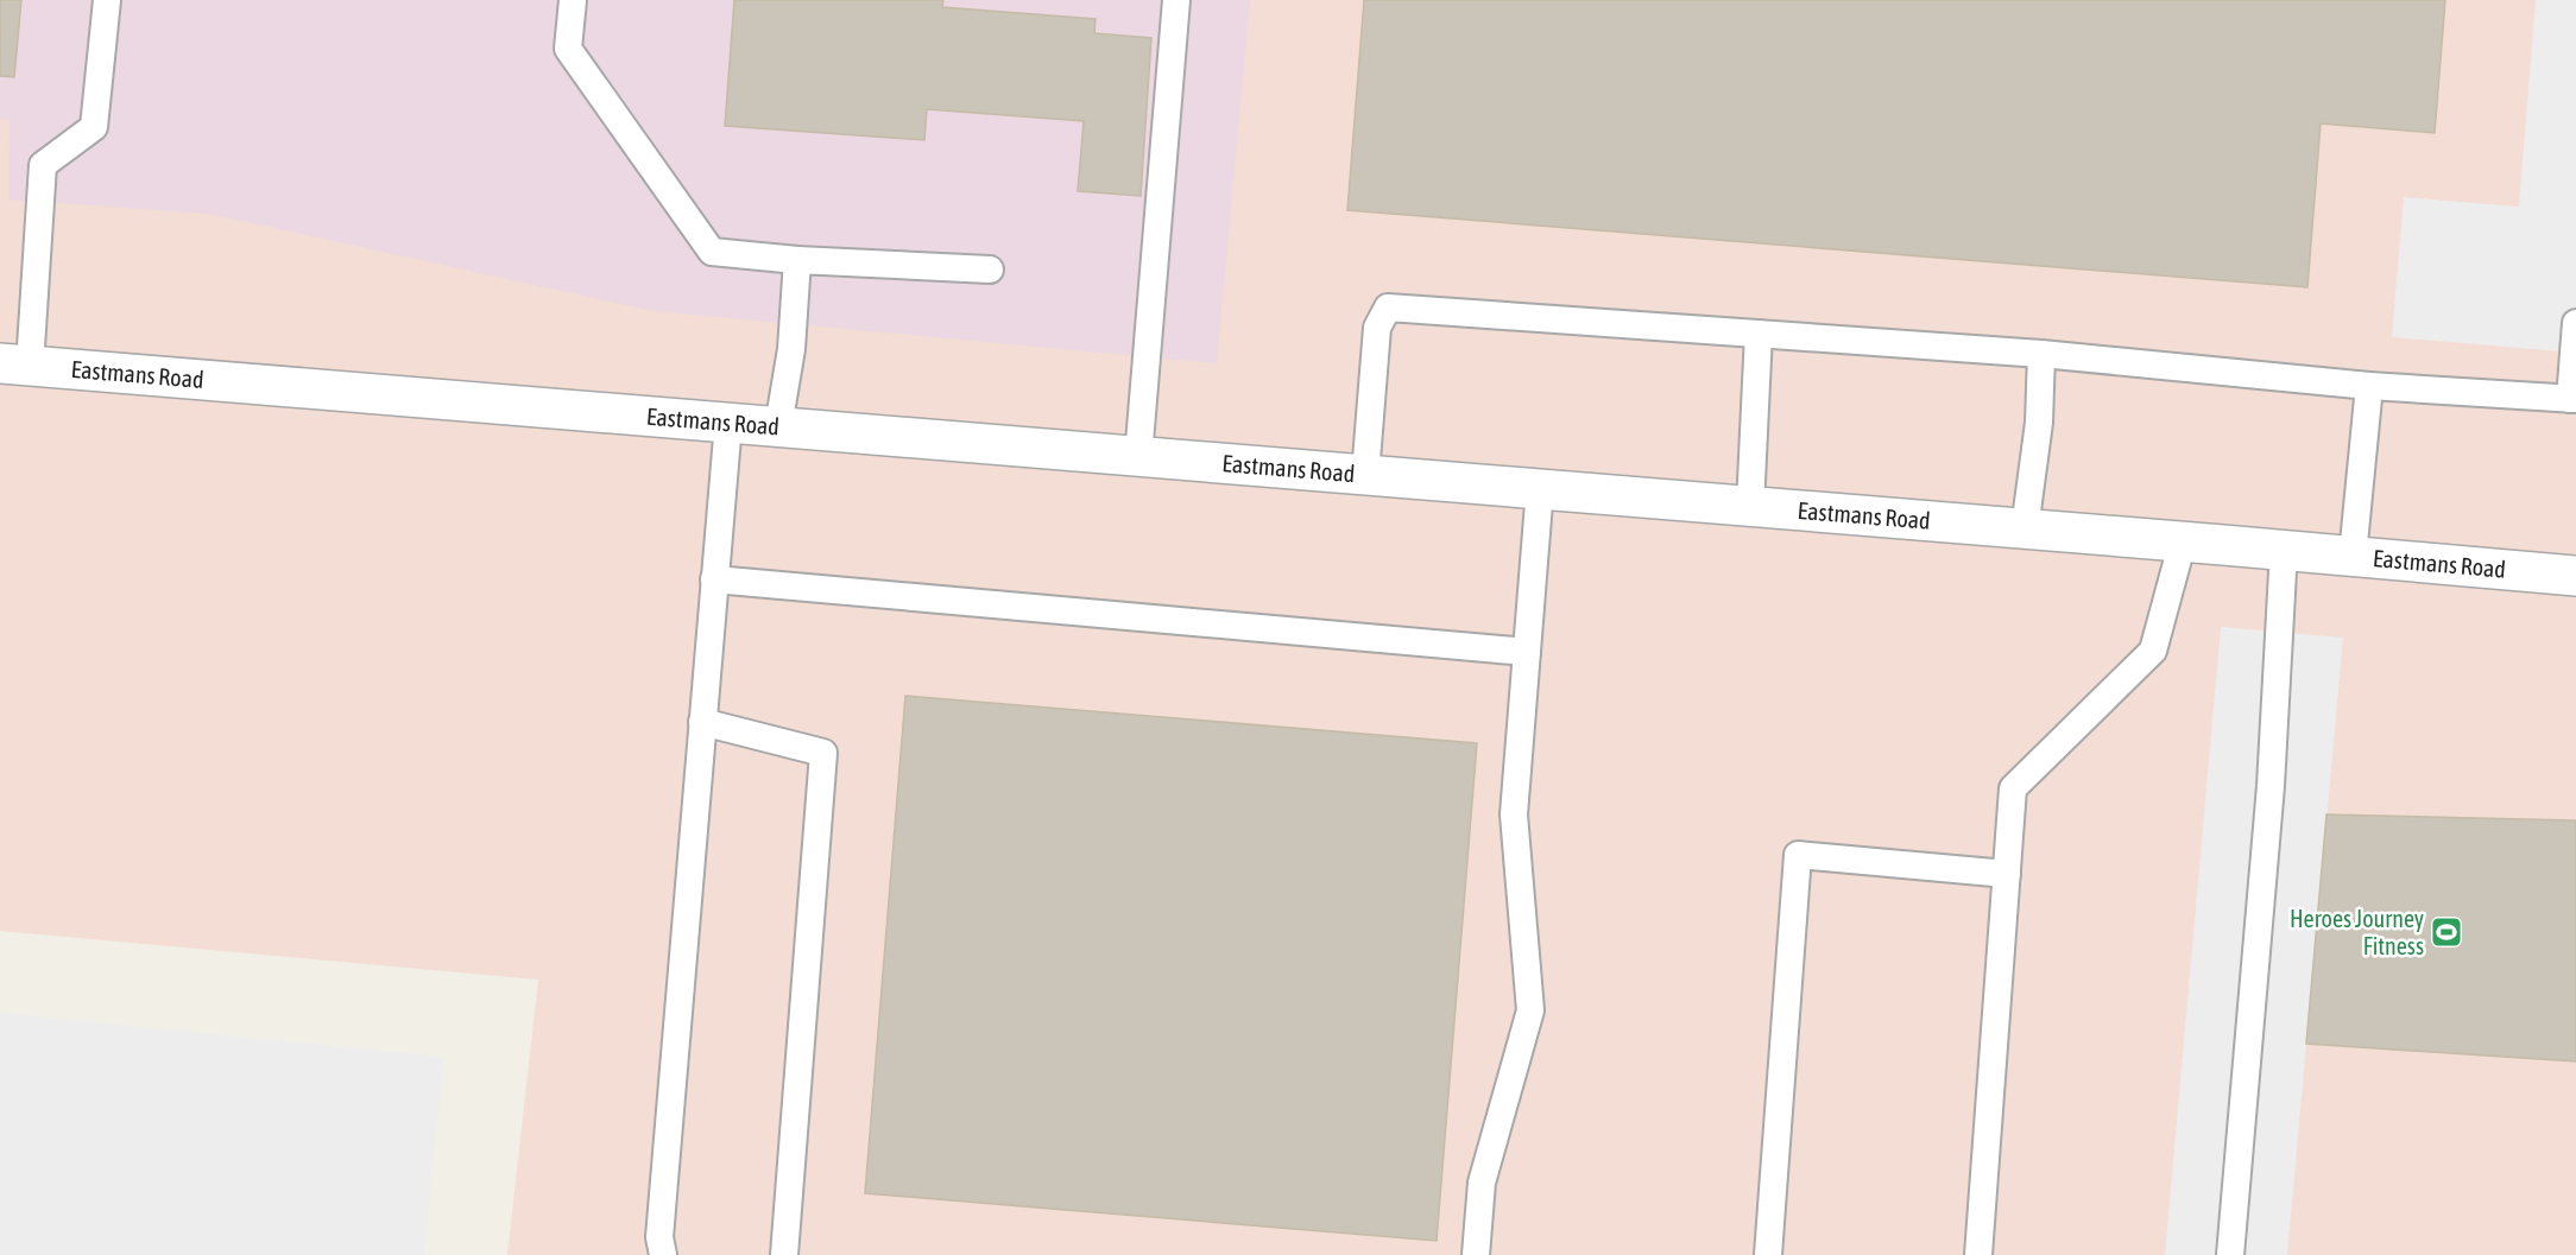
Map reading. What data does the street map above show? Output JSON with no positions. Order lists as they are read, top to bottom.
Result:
{
  "streets": {
    "street": ["Eastmans Road"]
  },
  "places": {
    "sports": ["Heroes Journey Fitness"]
  }
}
